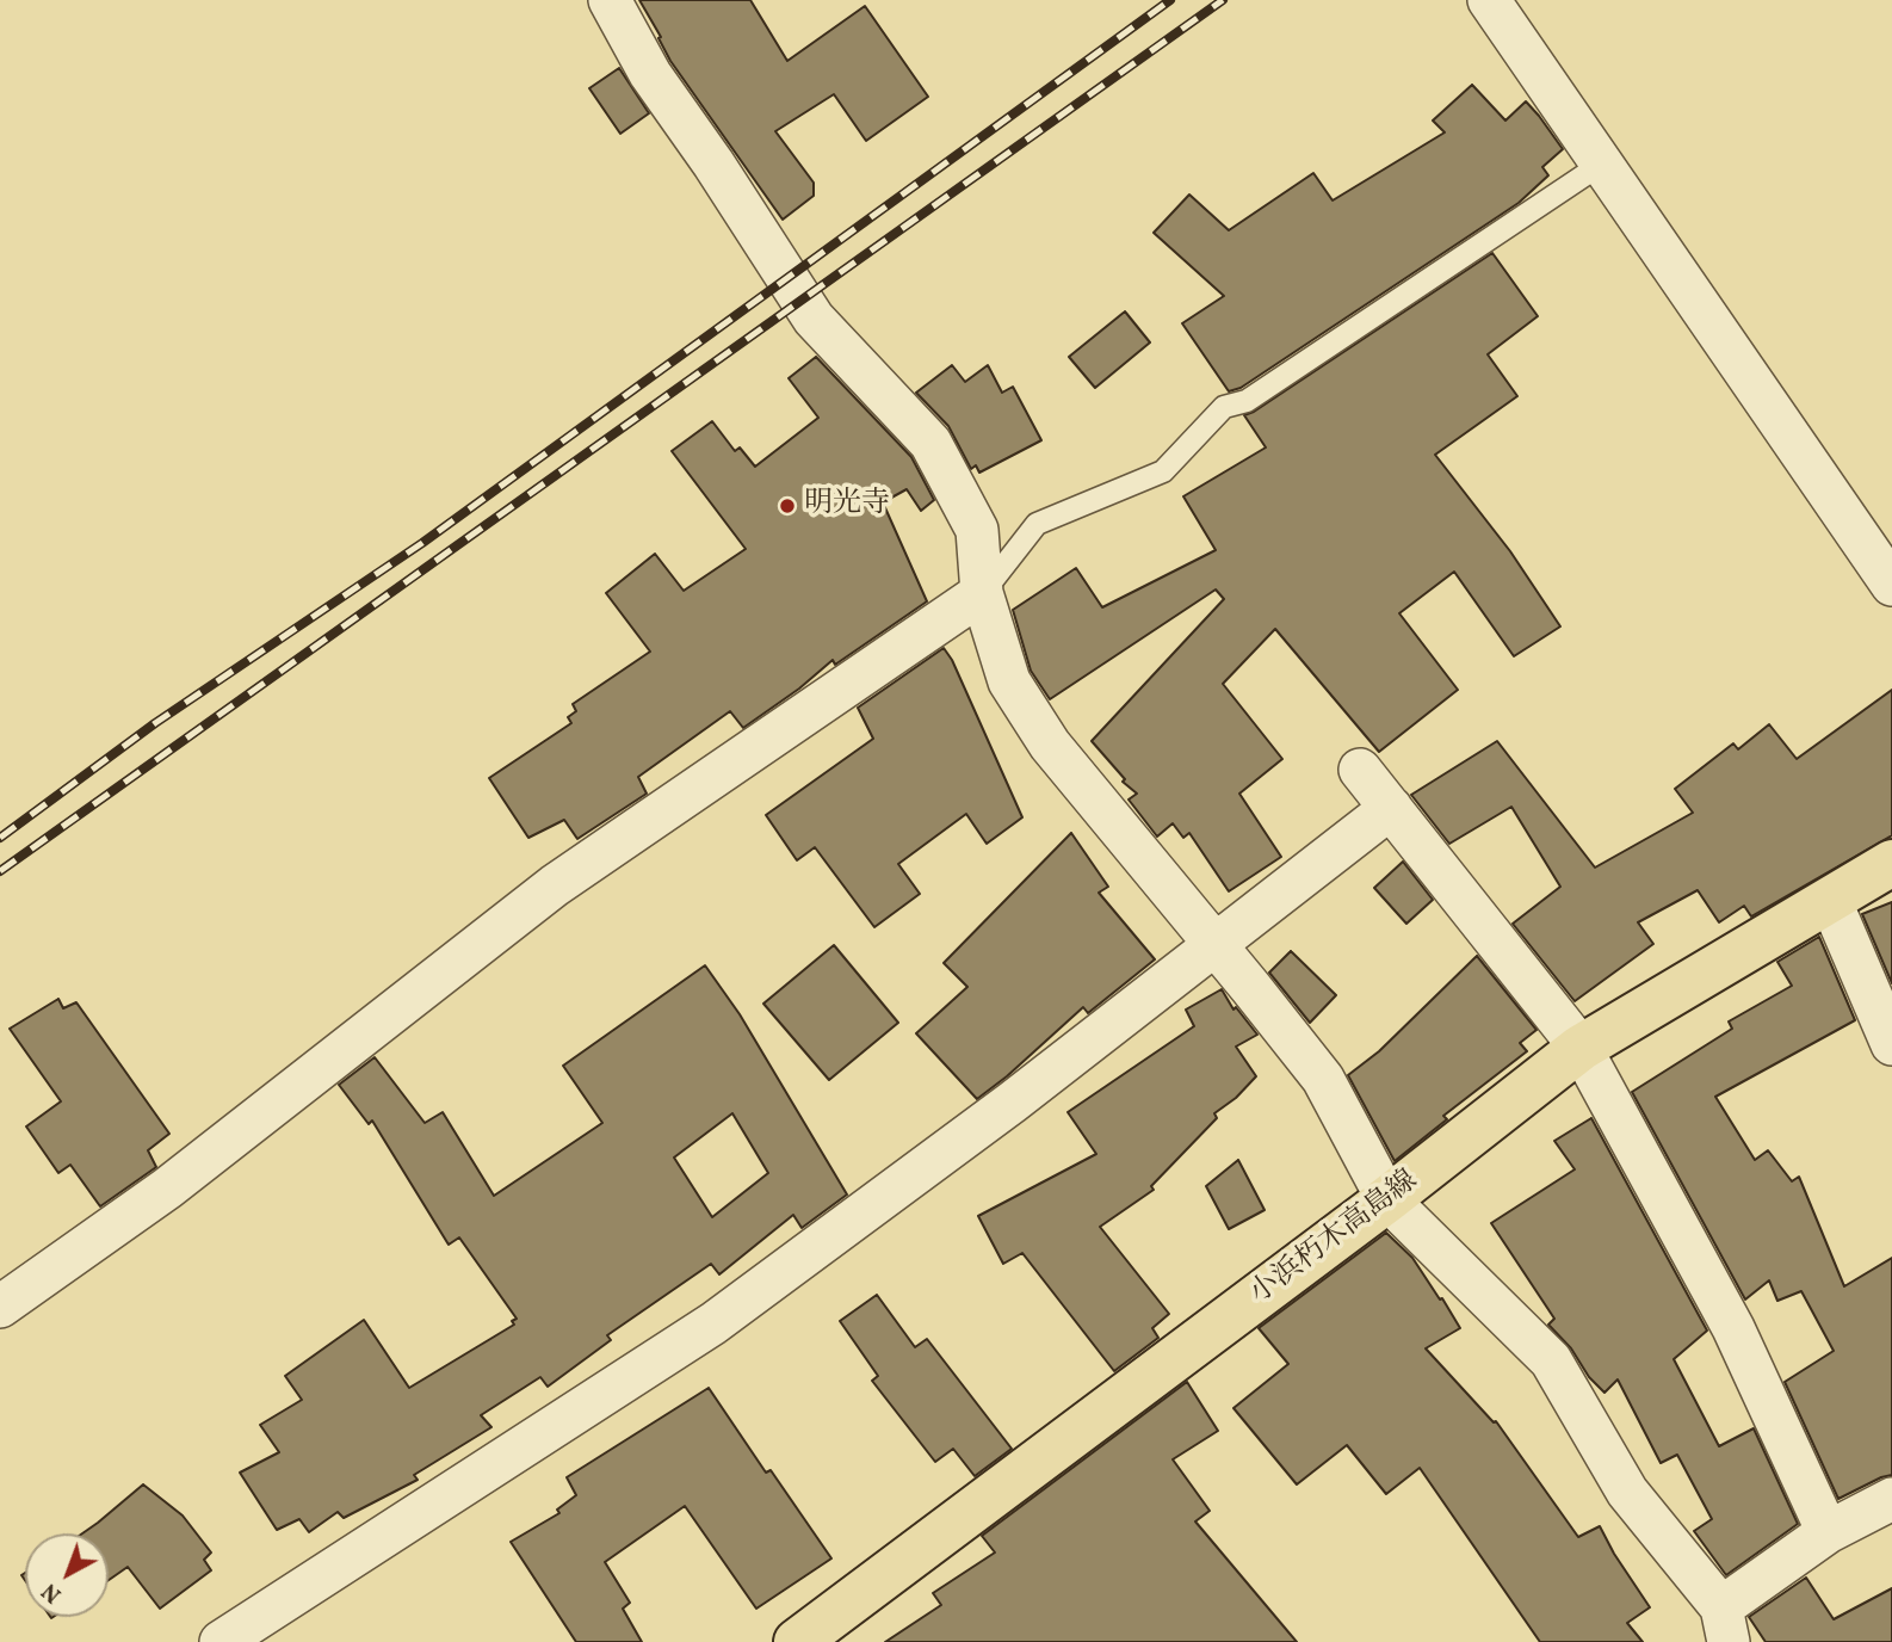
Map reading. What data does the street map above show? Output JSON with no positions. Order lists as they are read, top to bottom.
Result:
{
  "streets": {
    "main road": ["小浜朽木高島線"]
  },
  "places": ["明光寺"],
  "north": "bottom left"
}
